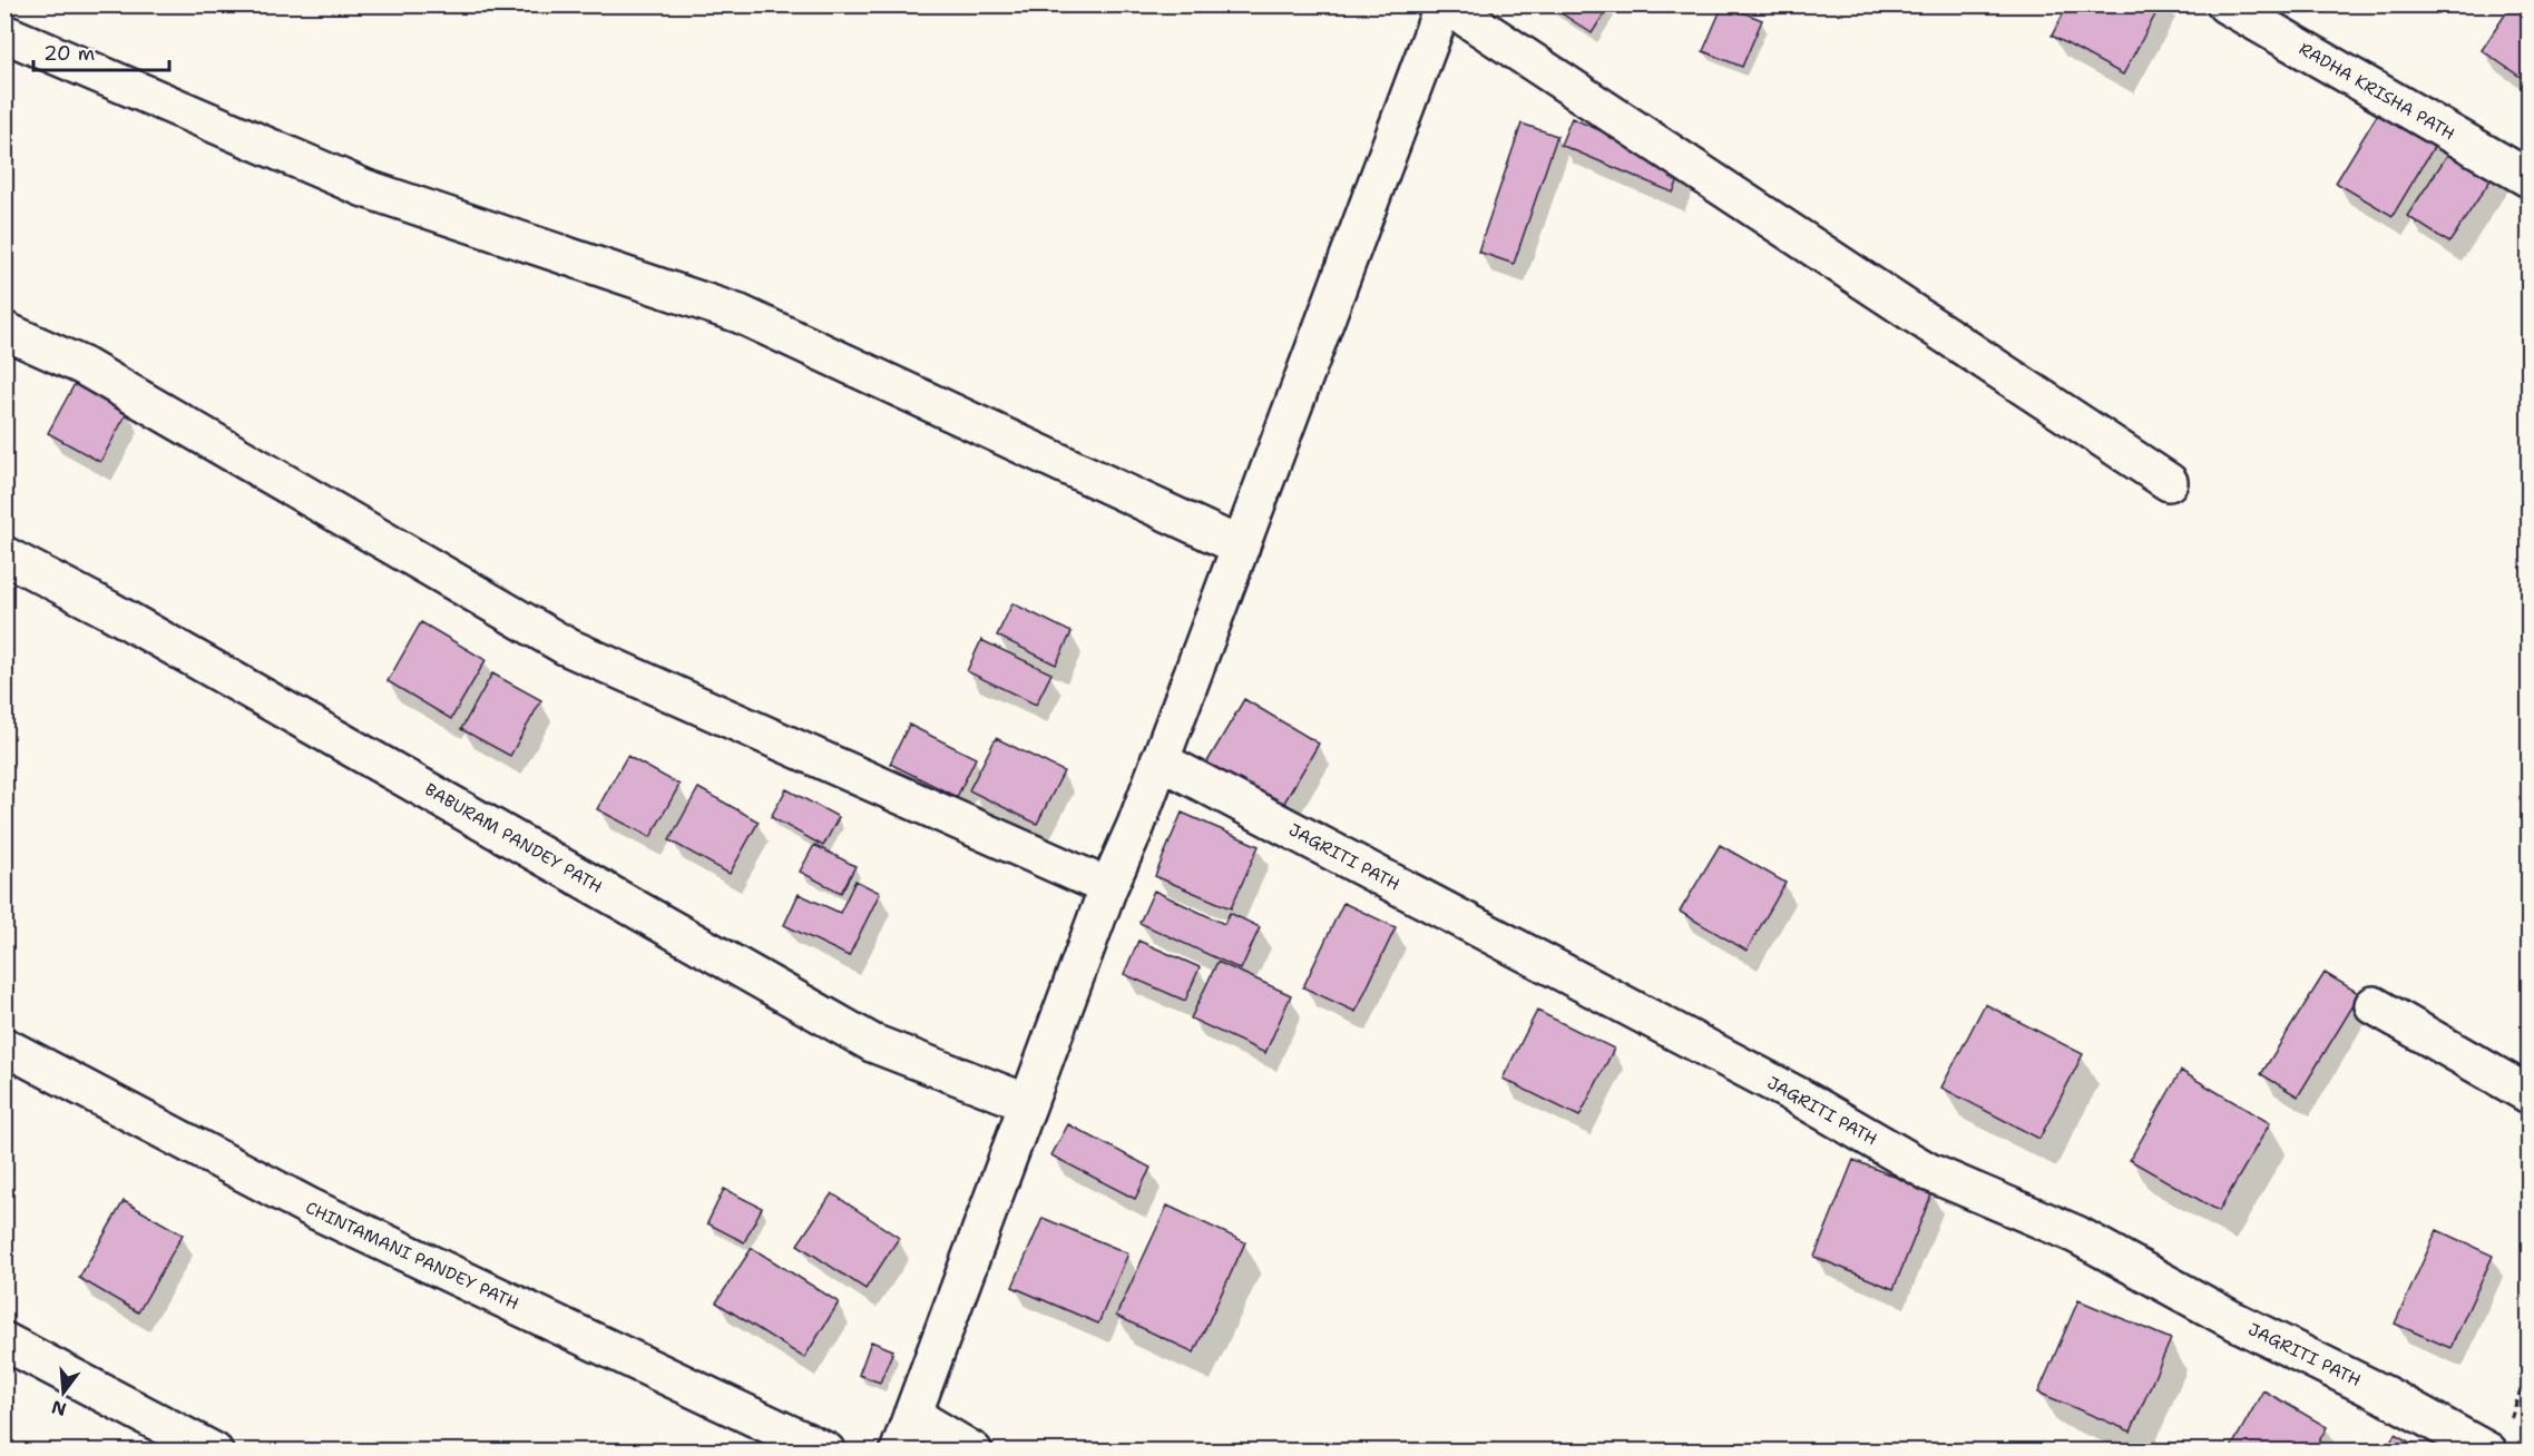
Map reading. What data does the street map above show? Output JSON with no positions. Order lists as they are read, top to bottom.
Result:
{
  "streets": {
    "street": [
      "RADHA KRISHA PATH",
      "BABURAM PANDEY PATH",
      "JAGRITI PATH",
      "CHINTAMANI PANDEY PATH"
    ]
  },
  "scale_bar": "20 m",
  "north": "bottom"
}
